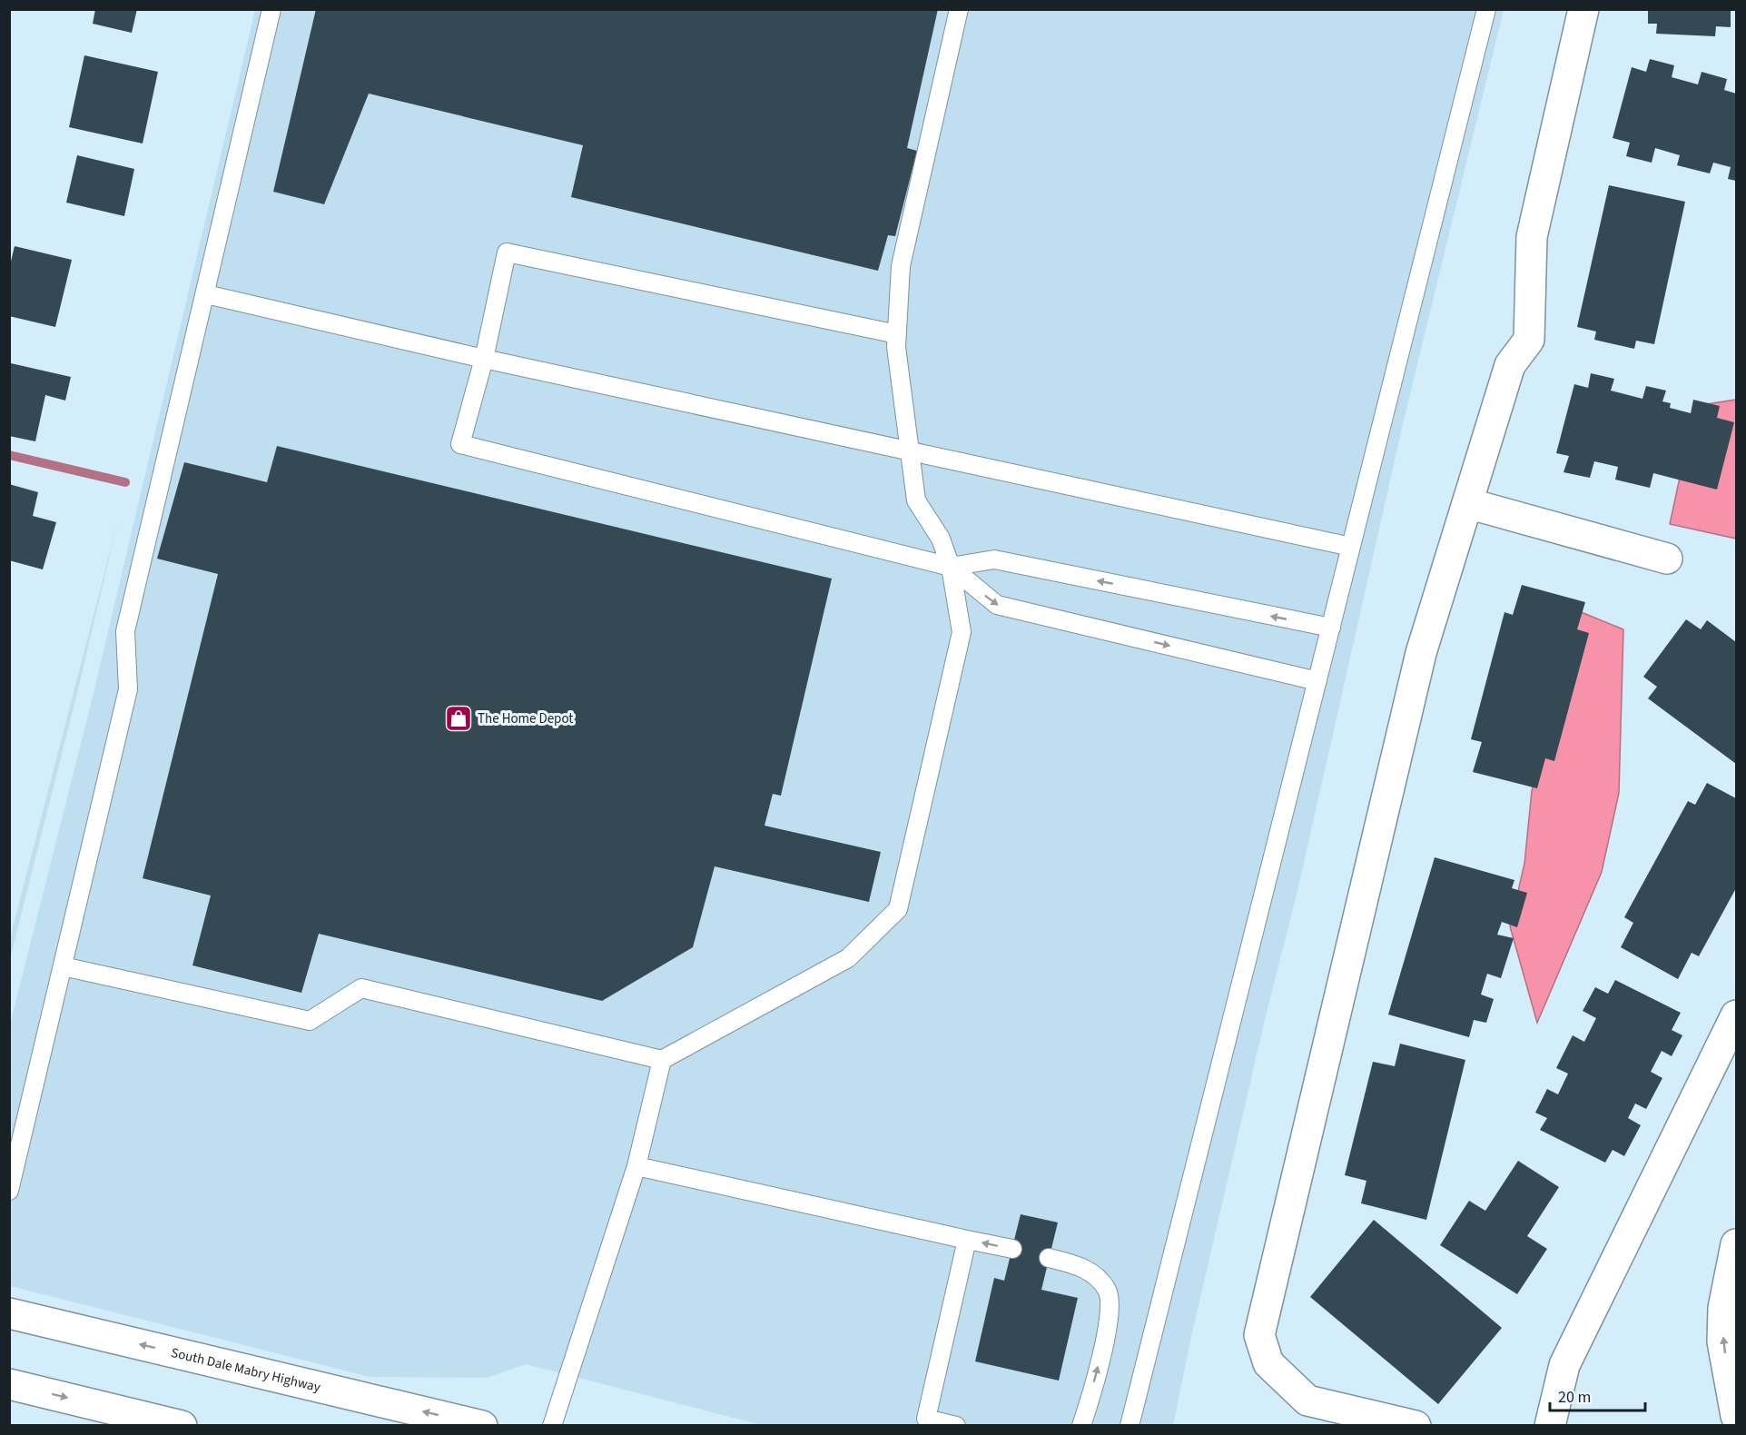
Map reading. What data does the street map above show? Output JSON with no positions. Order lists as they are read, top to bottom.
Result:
{
  "streets": {
    "main road": ["South Dale Mabry Highway"]
  },
  "places": {
    "shop": ["The Home Depot"]
  },
  "scale_bar": "20 m"
}
